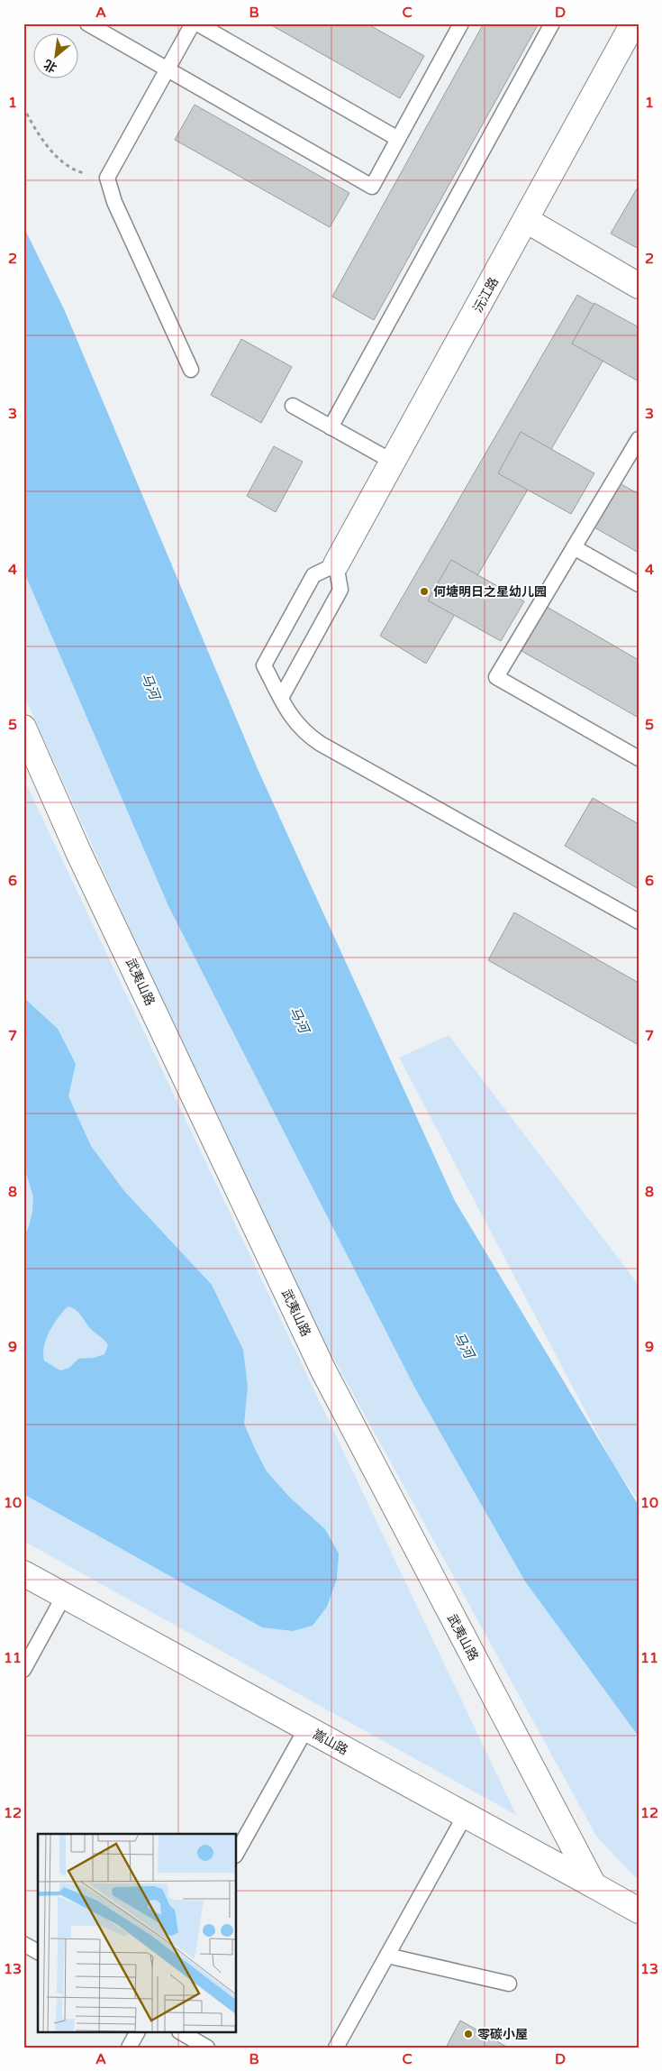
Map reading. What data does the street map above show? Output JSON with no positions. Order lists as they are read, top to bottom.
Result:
{
  "streets": {
    "street": ["沅江路", "武夷山路", "嵩山路"]
  },
  "crossings": [
    ["武夷山路", "嵩山路"]
  ],
  "water": ["马河"],
  "places": ["何塘明日之星幼儿园", "零碳小屋"],
  "north": "bottom left",
  "grid": {
    "columns": [
      "A",
      "B",
      "C",
      "D"
    ],
    "rows": [
      "1",
      "2",
      "3",
      "4",
      "5",
      "6",
      "7",
      "8",
      "9",
      "10",
      "11",
      "12",
      "13"
    ]
  }
}
